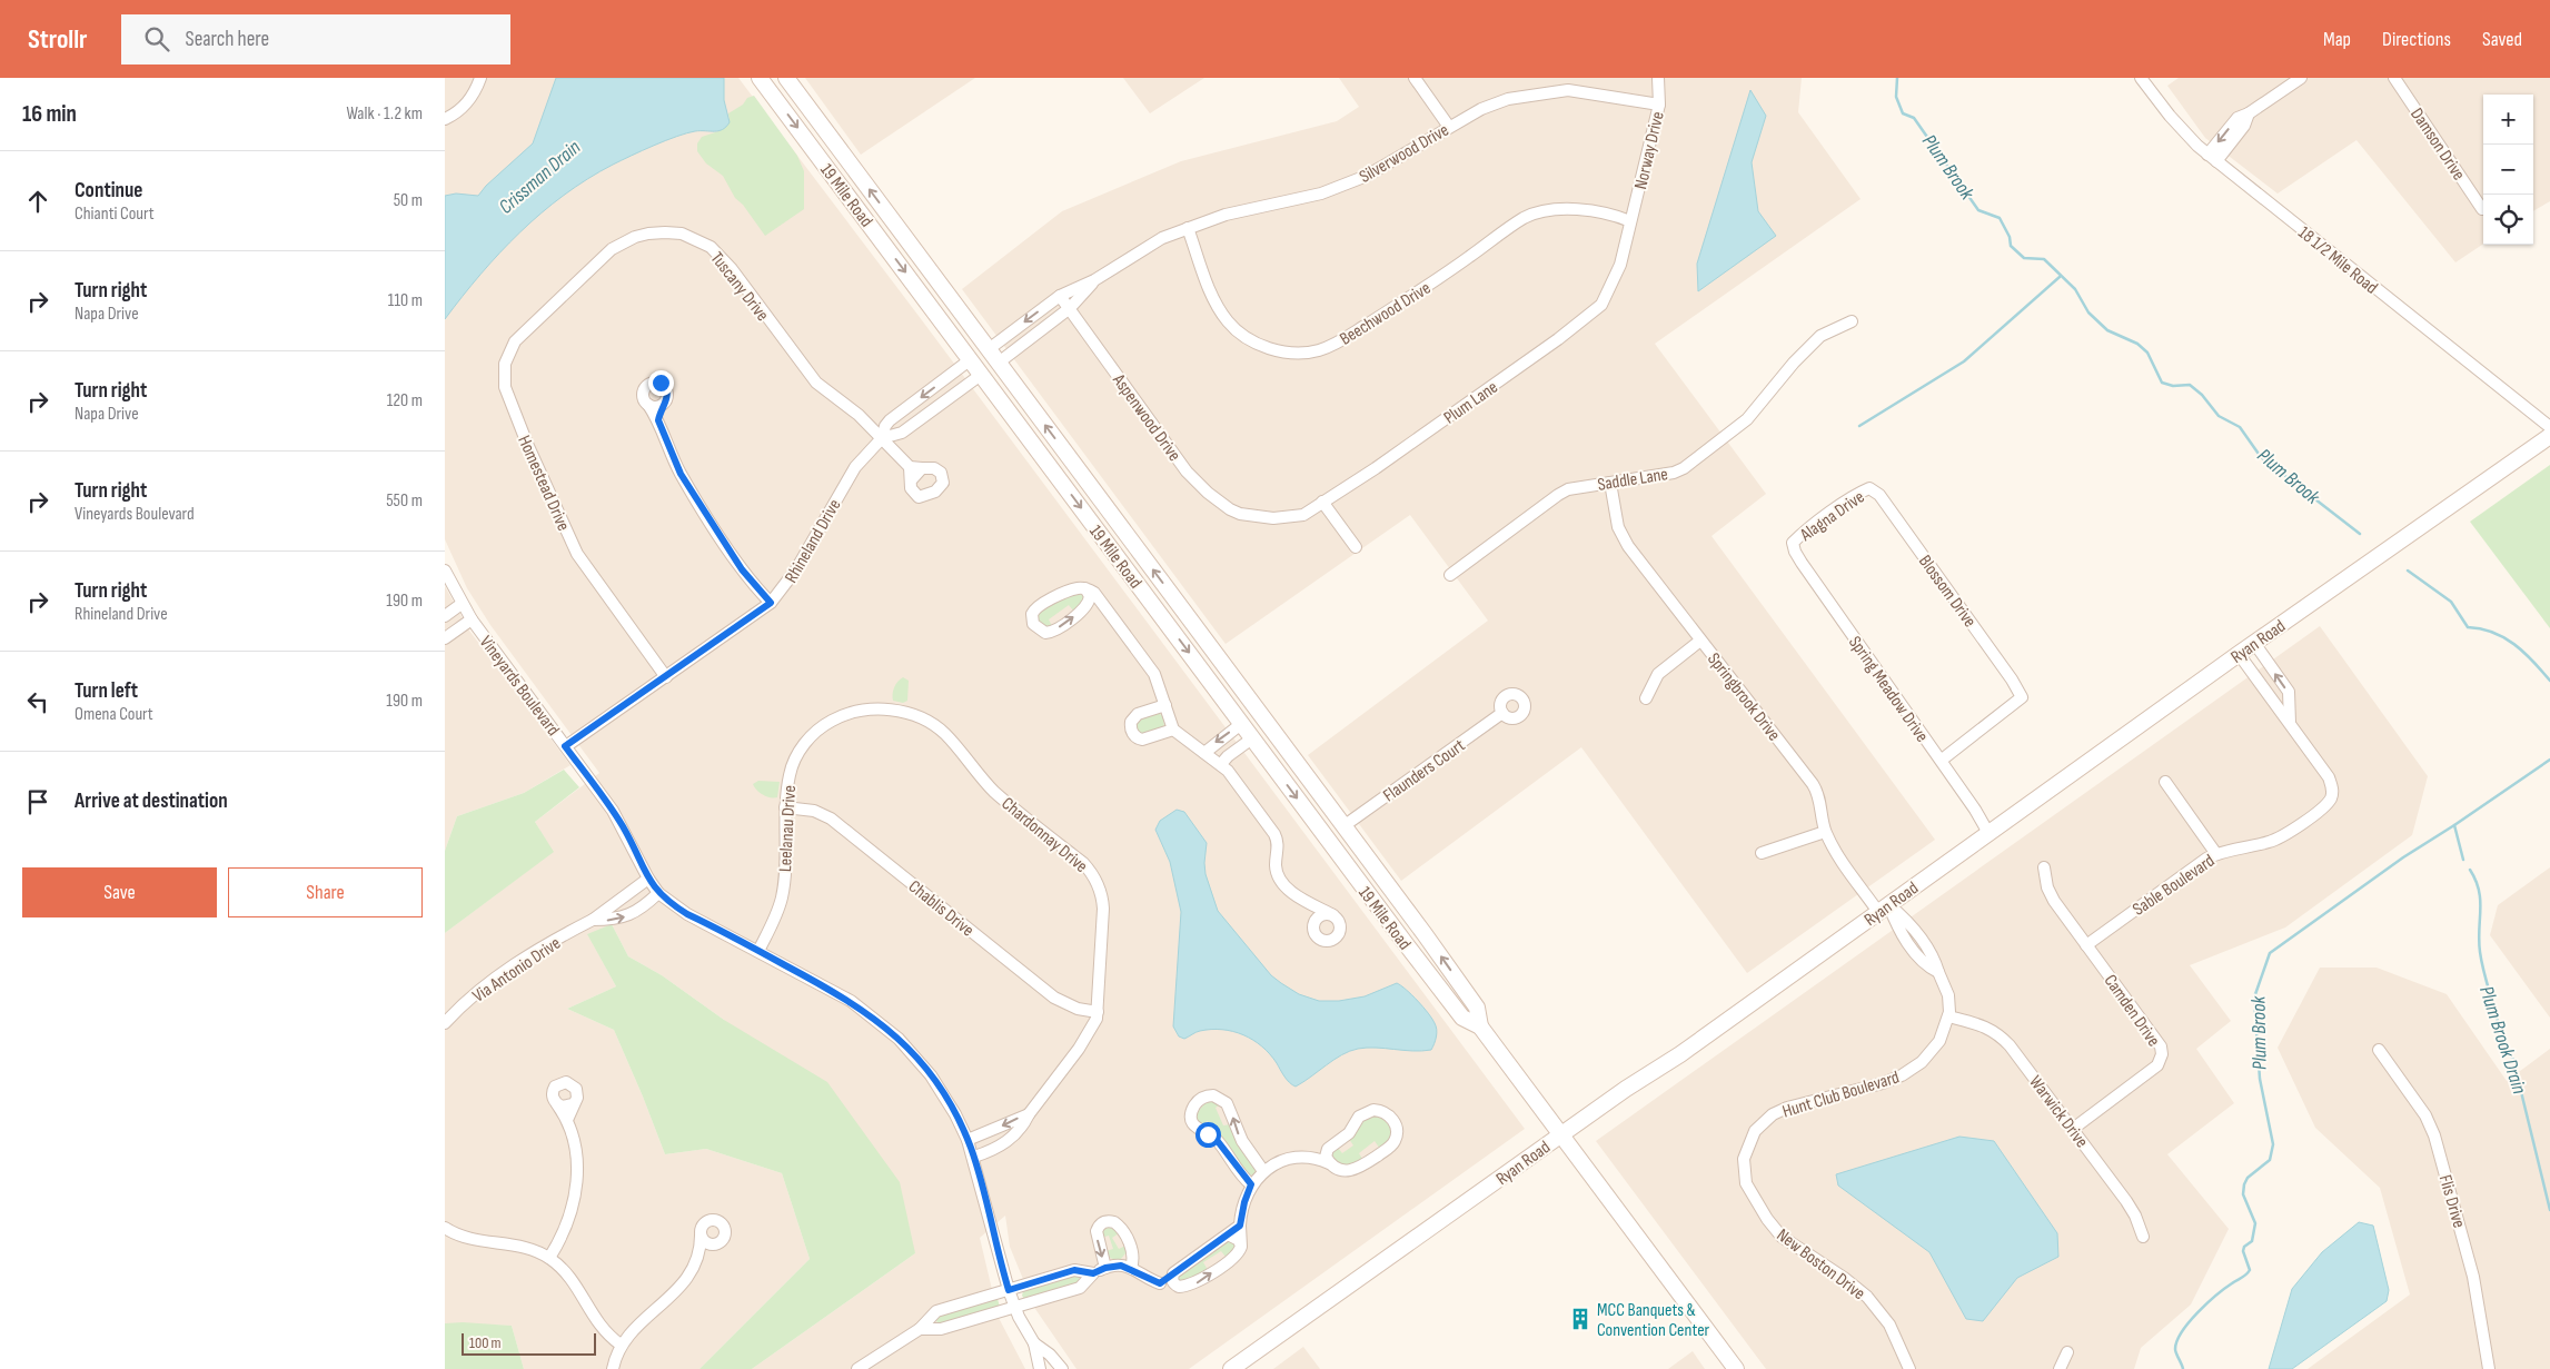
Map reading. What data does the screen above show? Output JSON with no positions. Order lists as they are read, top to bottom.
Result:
{
  "streets": {
    "main road": ["19 Mile Road", "Ryan Road"],
    "street": [
      "Damson Drive",
      "Norway Drive",
      "Silverwood Drive",
      "18 1/2 Mile Road",
      "Tuscany Drive",
      "Beechwood Drive",
      "Plum Lane",
      "Aspenwood Drive",
      "Saddle Lane",
      "Homestead Drive",
      "Alagna Drive",
      "Rhineland Drive",
      "Blossom Drive",
      "Vineyards Boulevard",
      "Spring Meadow Drive",
      "Springbrook Drive",
      "Flaunders Court",
      "Leelanau Drive",
      "Chardonnay Drive",
      "Sable Boulevard",
      "Chablis Drive",
      "Via Antonio Drive",
      "Camden Drive",
      "Hunt Club Boulevard",
      "Warwick Drive",
      "Flis Drive",
      "New Boston Drive"
    ]
  },
  "crossings": [
    ["Norway Drive", "Silverwood Drive"],
    ["Norway Drive", "Beechwood Drive"],
    ["Norway Drive", "Plum Lane"],
    ["Silverwood Drive", "19 Mile Road"],
    ["Silverwood Drive", "Beechwood Drive"],
    ["Silverwood Drive", "Aspenwood Drive"],
    ["19 Mile Road", "Rhineland Drive"],
    ["19 Mile Road", "Ryan Road"],
    ["19 Mile Road", "Flaunders Court"],
    ["Tuscany Drive", "Homestead Drive"],
    ["Tuscany Drive", "Rhineland Drive"],
    ["Beechwood Drive", "Plum Lane"],
    ["Plum Lane", "Aspenwood Drive"],
    ["Saddle Lane", "Springbrook Drive"],
    ["Homestead Drive", "Rhineland Drive"],
    ["Alagna Drive", "Blossom Drive"],
    ["Alagna Drive", "Spring Meadow Drive"],
    ["Rhineland Drive", "Vineyards Boulevard"],
    ["Blossom Drive", "Spring Meadow Drive"],
    ["Ryan Road", "Spring Meadow Drive"],
    ["Ryan Road", "Springbrook Drive"],
    ["Ryan Road", "Sable Boulevard"],
    ["Ryan Road", "Hunt Club Boulevard"],
    ["Vineyards Boulevard", "Leelanau Drive"],
    ["Vineyards Boulevard", "Chardonnay Drive"],
    ["Vineyards Boulevard", "Via Antonio Drive"],
    ["Springbrook Drive", "Hunt Club Boulevard"],
    ["Leelanau Drive", "Chardonnay Drive"],
    ["Leelanau Drive", "Chablis Drive"],
    ["Chardonnay Drive", "Chablis Drive"],
    ["Sable Boulevard", "Camden Drive"],
    ["Camden Drive", "Warwick Drive"],
    ["Hunt Club Boulevard", "Warwick Drive"],
    ["Hunt Club Boulevard", "New Boston Drive"]
  ],
  "water": ["Plum Brook", "Crissman Drain", "Plum Brook Drain"],
  "places": {
    "building": ["MCC Banquets & Convention Center"]
  },
  "scale_bar": "100 m",
  "page": {
    "header": "Strollr",
    "search": "Search here",
    "nav": ["Map", "Directions", "Saved"],
    "heading": ["16 min", "Walk · 1.2 km"],
    "map_buttons": ["+", "−"],
    "list": [
      ["Continue", "Chianti Court", "50 m"],
      ["Turn right", "Napa Drive", "110 m"],
      ["Turn right", "Napa Drive", "120 m"],
      ["Turn right", "Vineyards Boulevard", "550 m"],
      ["Turn right", "Rhineland Drive", "190 m"],
      ["Turn left", "Omena Court", "190 m"],
      "Arrive at destination"
    ],
    "buttons": ["Save", "Share"],
    "scale": "100 m"
  }
}
